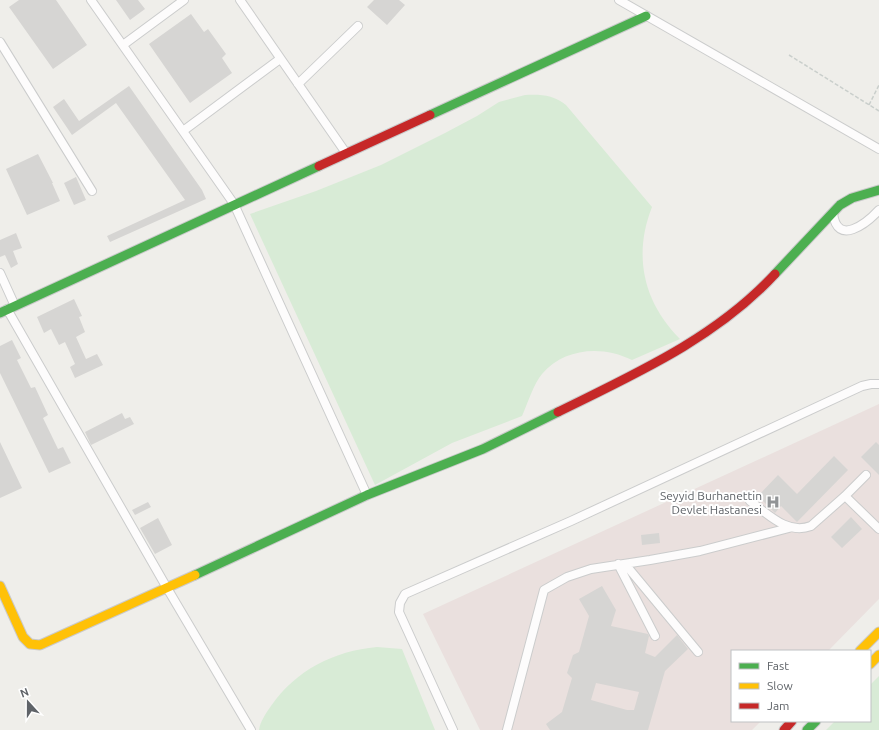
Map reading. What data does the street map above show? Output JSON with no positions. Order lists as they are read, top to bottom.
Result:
{
  "places": {
    "hospital": ["Seyyid Burhanettin Devlet Hastanesi"]
  },
  "legend": ["Fast", "Slow", "Jam"],
  "north": "top"
}
